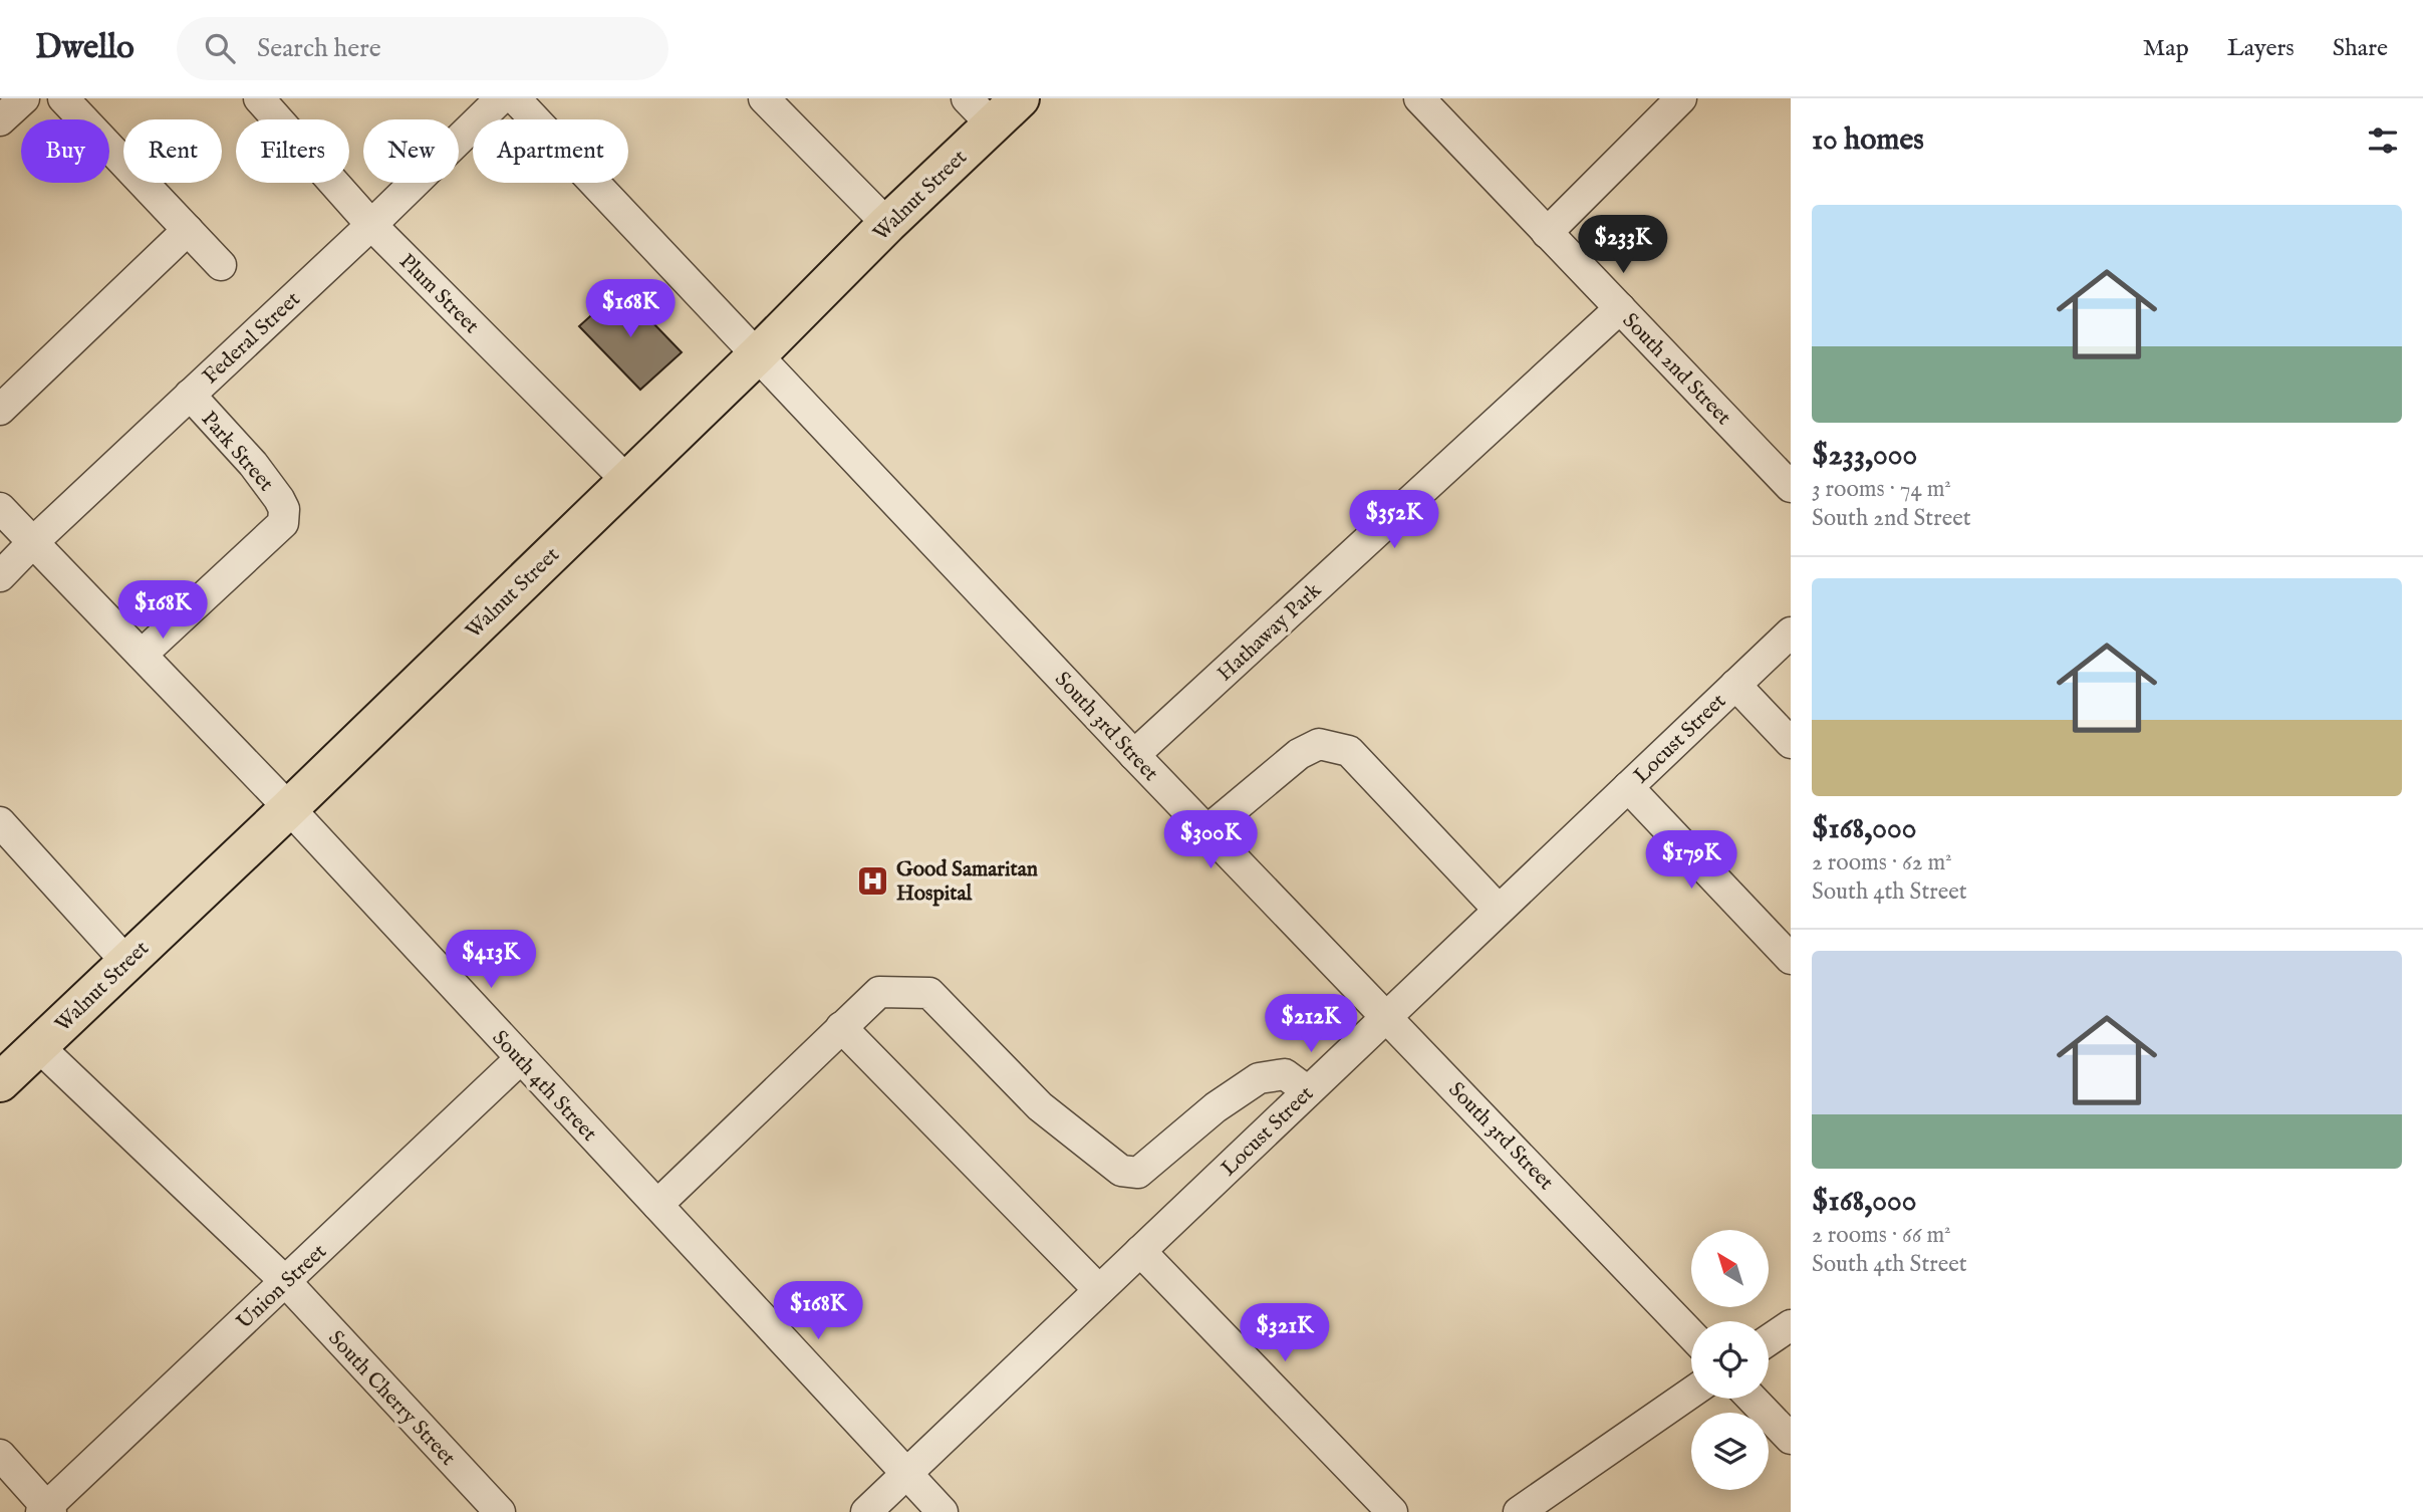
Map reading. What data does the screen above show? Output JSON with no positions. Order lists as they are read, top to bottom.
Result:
{
  "streets": {
    "highway": ["Walnut Street"],
    "street": [
      "Plum Street",
      "Federal Street",
      "South 2nd Street",
      "Park Street",
      "Hathaway Park",
      "South 3rd Street",
      "Locust Street",
      "South 4th Street",
      "Union Street",
      "South Cherry Street"
    ]
  },
  "crossings": [
    ["Walnut Street", "Plum Street"],
    ["Walnut Street", "South 3rd Street"],
    ["Walnut Street", "South 4th Street"],
    ["Walnut Street", "South Cherry Street"],
    ["Plum Street", "Federal Street"],
    ["Federal Street", "Park Street"],
    ["Federal Street", "South 4th Street"],
    ["South 2nd Street", "Hathaway Park"],
    ["Park Street", "South 4th Street"],
    ["Hathaway Park", "South 3rd Street"],
    ["South 3rd Street", "Locust Street"],
    ["Locust Street", "South 4th Street"],
    ["South 4th Street", "Union Street"],
    ["Union Street", "South Cherry Street"]
  ],
  "places": {
    "hospital": ["Good Samaritan Hospital"]
  },
  "north": "top left",
  "page": {
    "header": "Dwello",
    "search": "Search here",
    "nav": ["Map", "Layers", "Share"],
    "heading": "10 homes",
    "chip": [
      "Buy",
      "Rent",
      "Filters",
      "New",
      "Apartment"
    ],
    "list": [
      {
        "name": "$233,000",
        "note": "3 rooms · 74 m² · South 2nd Street"
      },
      {
        "name": "$168,000",
        "note": "2 rooms · 62 m² · South 4th Street"
      },
      {
        "name": "$168,000",
        "note": "2 rooms · 66 m² · South 4th Street"
      }
    ],
    "price": [
      "$233K",
      "$168K",
      "$352K",
      "$168K",
      "$300K",
      "$179K",
      "$413K",
      "$212K",
      "$168K",
      "$321K"
    ]
  }
}
